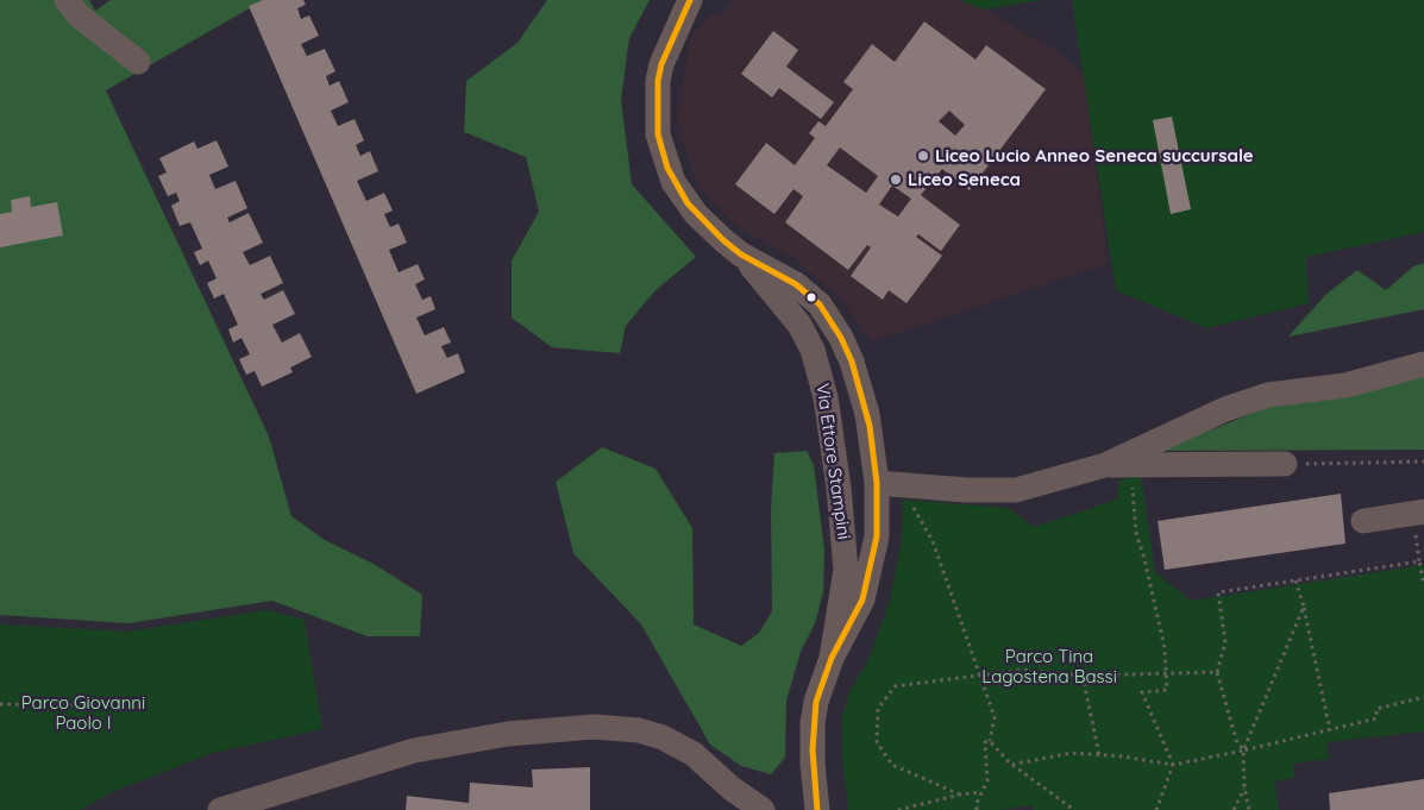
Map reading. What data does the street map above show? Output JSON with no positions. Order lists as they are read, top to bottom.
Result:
{
  "streets": {
    "street": ["Via Ettore Stampini"]
  },
  "parks": ["Parco Tina Lagostena Bassi", "Parco Giovanni Paolo I"],
  "places": ["Liceo Lucio Anneo Seneca succursale", "Liceo Seneca"]
}
